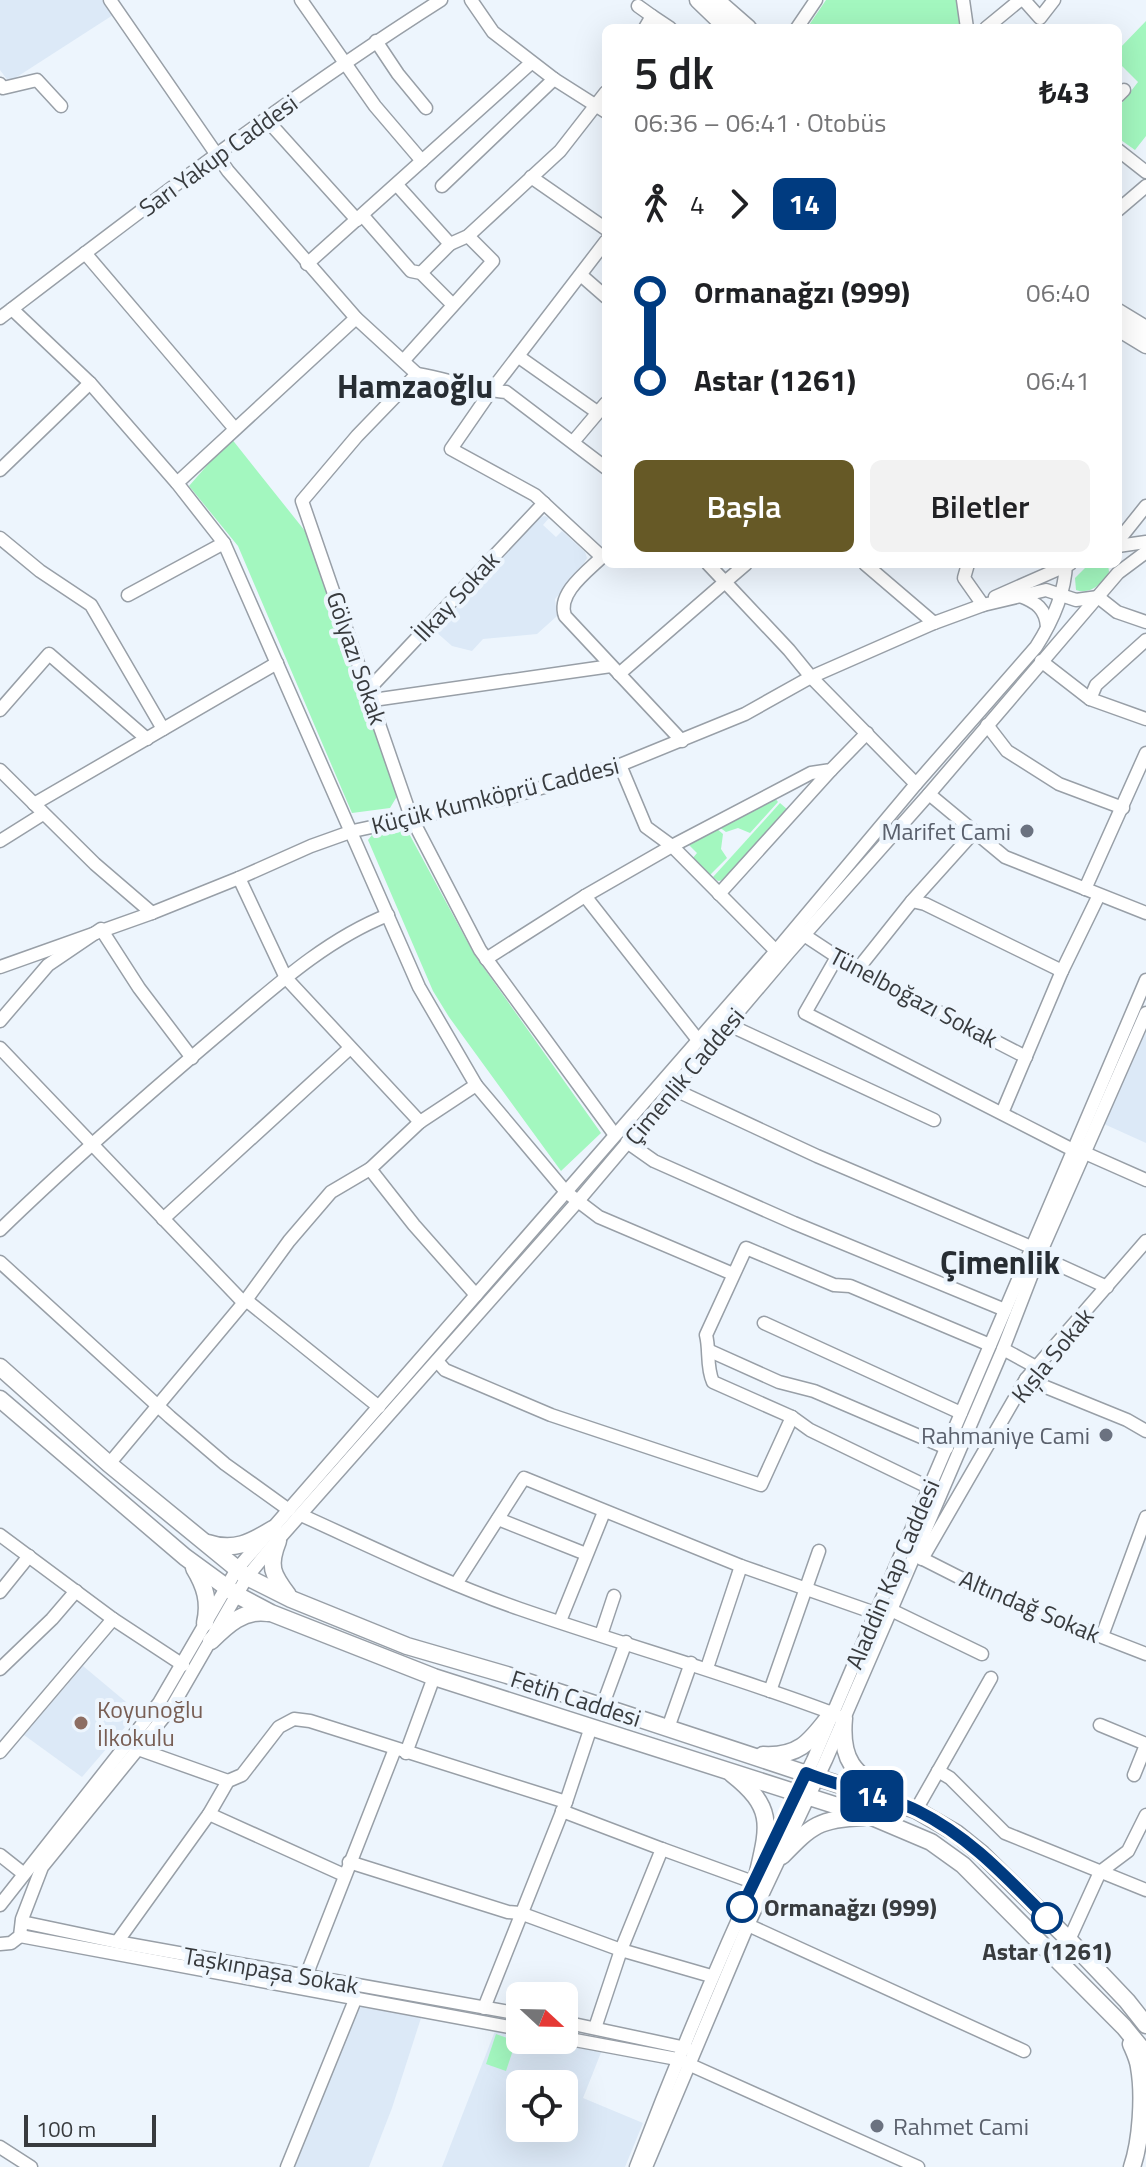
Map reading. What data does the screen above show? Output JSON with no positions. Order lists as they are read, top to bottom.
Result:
{
  "streets": {
    "main road": ["Fetih Caddesi"],
    "street": [
      "Sarı Yakup Caddesi",
      "İlkay Sokak",
      "Gölyazı Sokak",
      "Küçük Kumköprü Caddesi",
      "Tünelboğazı Sokak",
      "Çimenlik Caddesi",
      "Kışla Sokak",
      "Aladdin Kap Caddesi",
      "Altındağ Sokak",
      "Taşkınpaşa Sokak"
    ]
  },
  "crossings": [
    ["İlkay Sokak", "Gölyazı Sokak"],
    ["Gölyazı Sokak", "Küçük Kumköprü Caddesi"],
    ["Gölyazı Sokak", "Çimenlik Caddesi"],
    ["Küçük Kumköprü Caddesi", "Çimenlik Caddesi"],
    ["Tünelboğazı Sokak", "Çimenlik Caddesi"],
    ["Çimenlik Caddesi", "Fetih Caddesi"],
    ["Kışla Sokak", "Aladdin Kap Caddesi"],
    ["Kışla Sokak", "Altındağ Sokak"],
    ["Aladdin Kap Caddesi", "Altındağ Sokak"],
    ["Aladdin Kap Caddesi", "Fetih Caddesi"]
  ],
  "districts": ["Hamzaoğlu", "Çimenlik"],
  "places": [
    "Marifet Cami",
    "Rahmaniye Cami",
    "Koyunoğlu İlkokulu",
    "Ormanağzı (999)",
    "Astar (1261)",
    "Rahmet Cami"
  ],
  "lines": ["bus line 14"],
  "scale_bar": "100 m",
  "north": "right",
  "page": {
    "on_map": "14",
    "heading": ["5 dk", "06:36 – 06:41 · Otobüs", "₺43"],
    "legs": ["4", "14"],
    "list": [
      {
        "name": "Ormanağzı (999)",
        "value": "06:40"
      },
      {
        "name": "Astar (1261)",
        "value": "06:41"
      }
    ],
    "buttons": ["Başla", "Biletler"],
    "scale": "100 m"
  }
}
